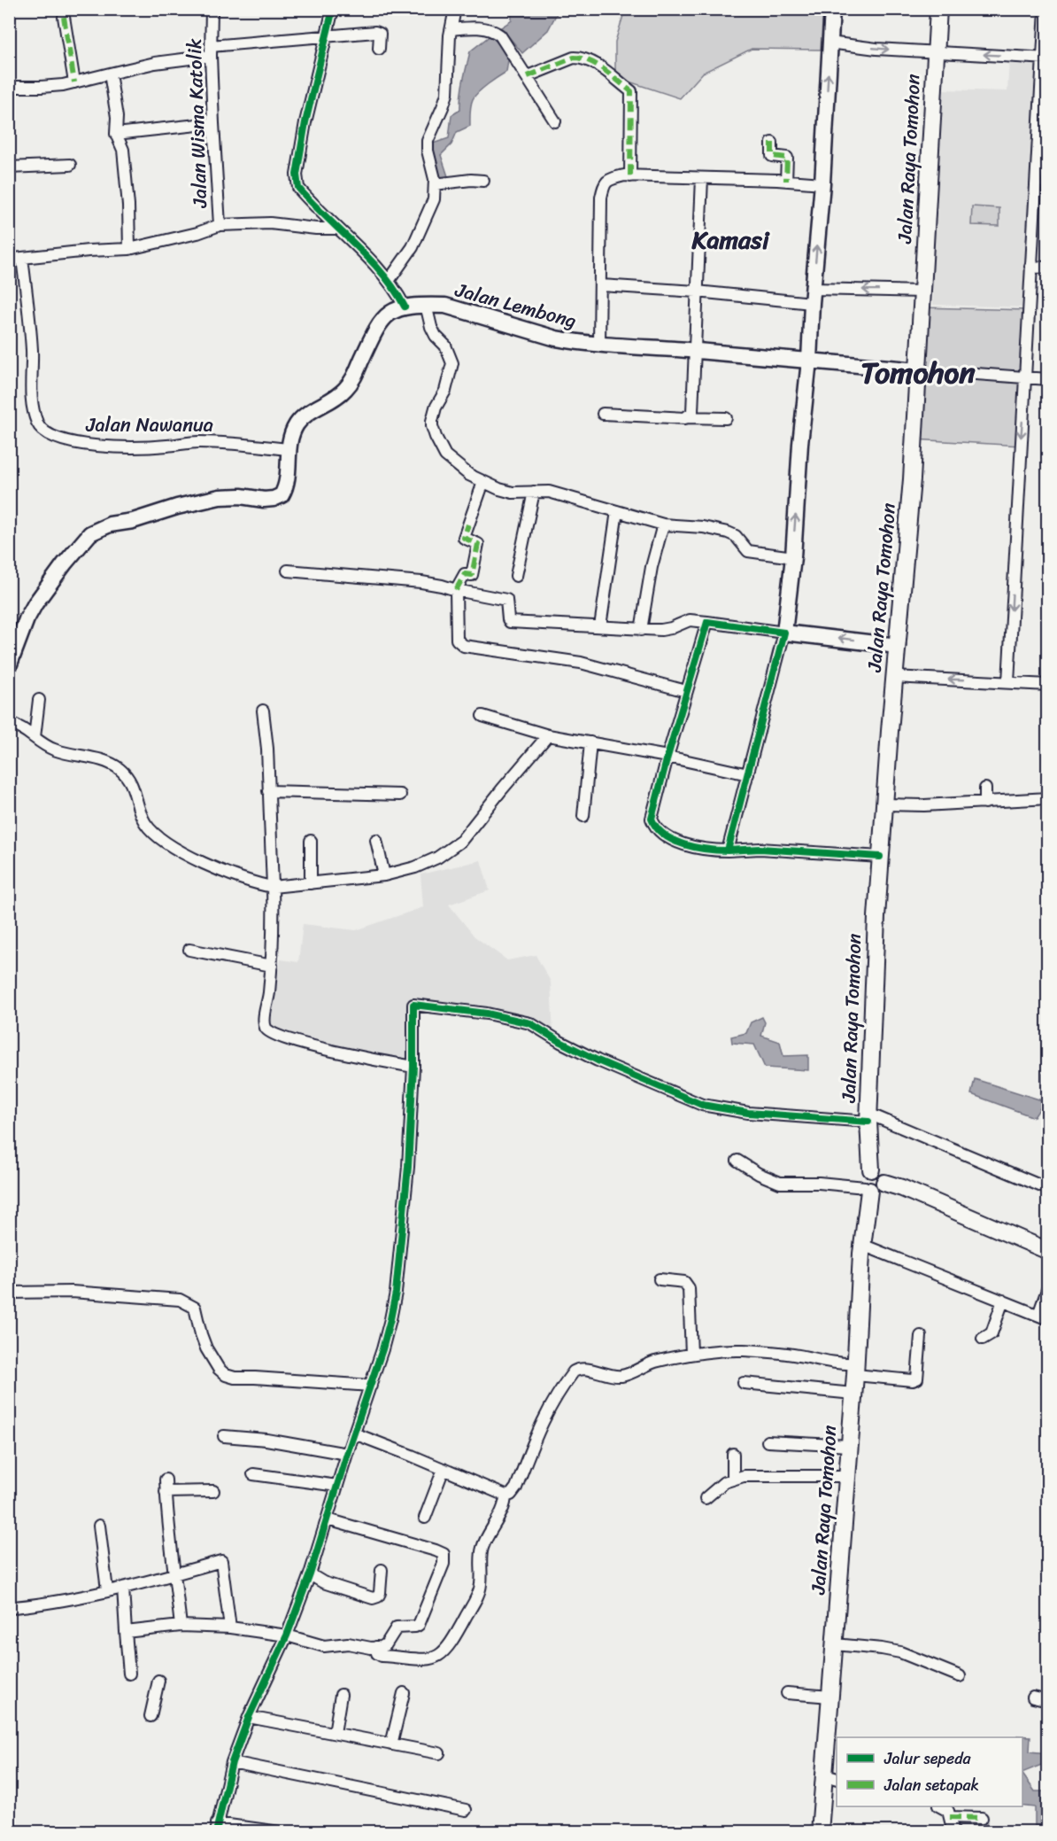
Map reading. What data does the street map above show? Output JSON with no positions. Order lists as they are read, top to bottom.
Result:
{
  "streets": {
    "highway": ["Jalan Raya Tomohon"],
    "main road": ["Jalan Lembong"],
    "street": ["Jalan Wisma Katolik", "Jalan Nawanua"]
  },
  "crossings": [
    ["Jalan Wisma Katolik", "Jalan Nawanua"],
    ["Jalan Raya Tomohon", "Jalan Lembong"],
    ["Jalan Lembong", "Jalan Nawanua"]
  ],
  "districts": ["Kamasi", "Tomohon"],
  "legend": ["Jalur sepeda", "Jalan setapak"]
}
